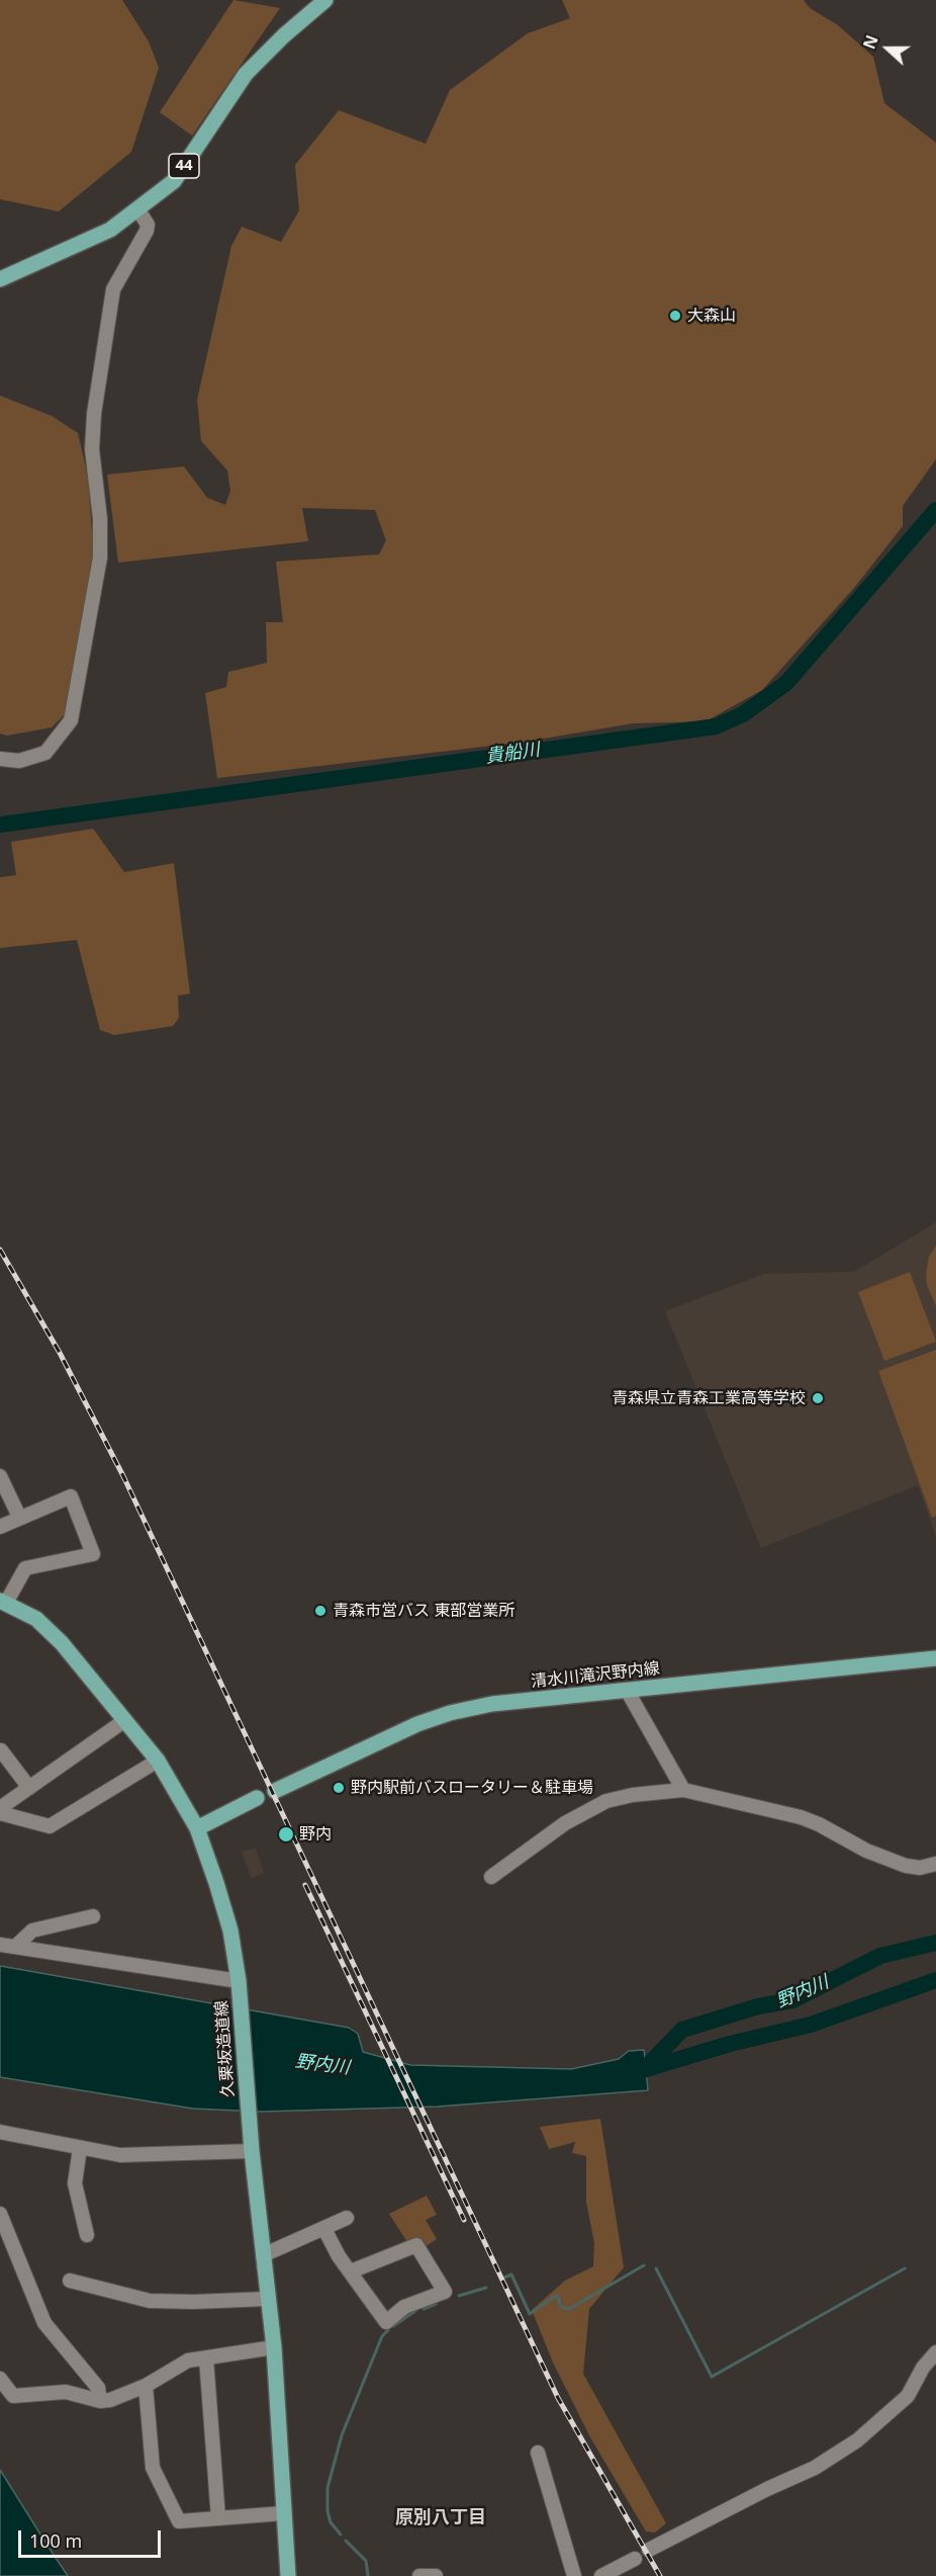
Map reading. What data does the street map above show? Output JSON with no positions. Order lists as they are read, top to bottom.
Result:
{
  "streets": {
    "main road": ["44", "清水川滝沢野内線", "久栗坂造道線"]
  },
  "districts": ["原別八丁目"],
  "water": ["貴船川", "野内川"],
  "places": [
    "大森山",
    "青森県立青森工業高等学校",
    "青森市営バス 東部営業所",
    "野内駅前バスロータリー＆駐車場",
    "野内"
  ],
  "scale_bar": "100 m",
  "north": "left"
}
